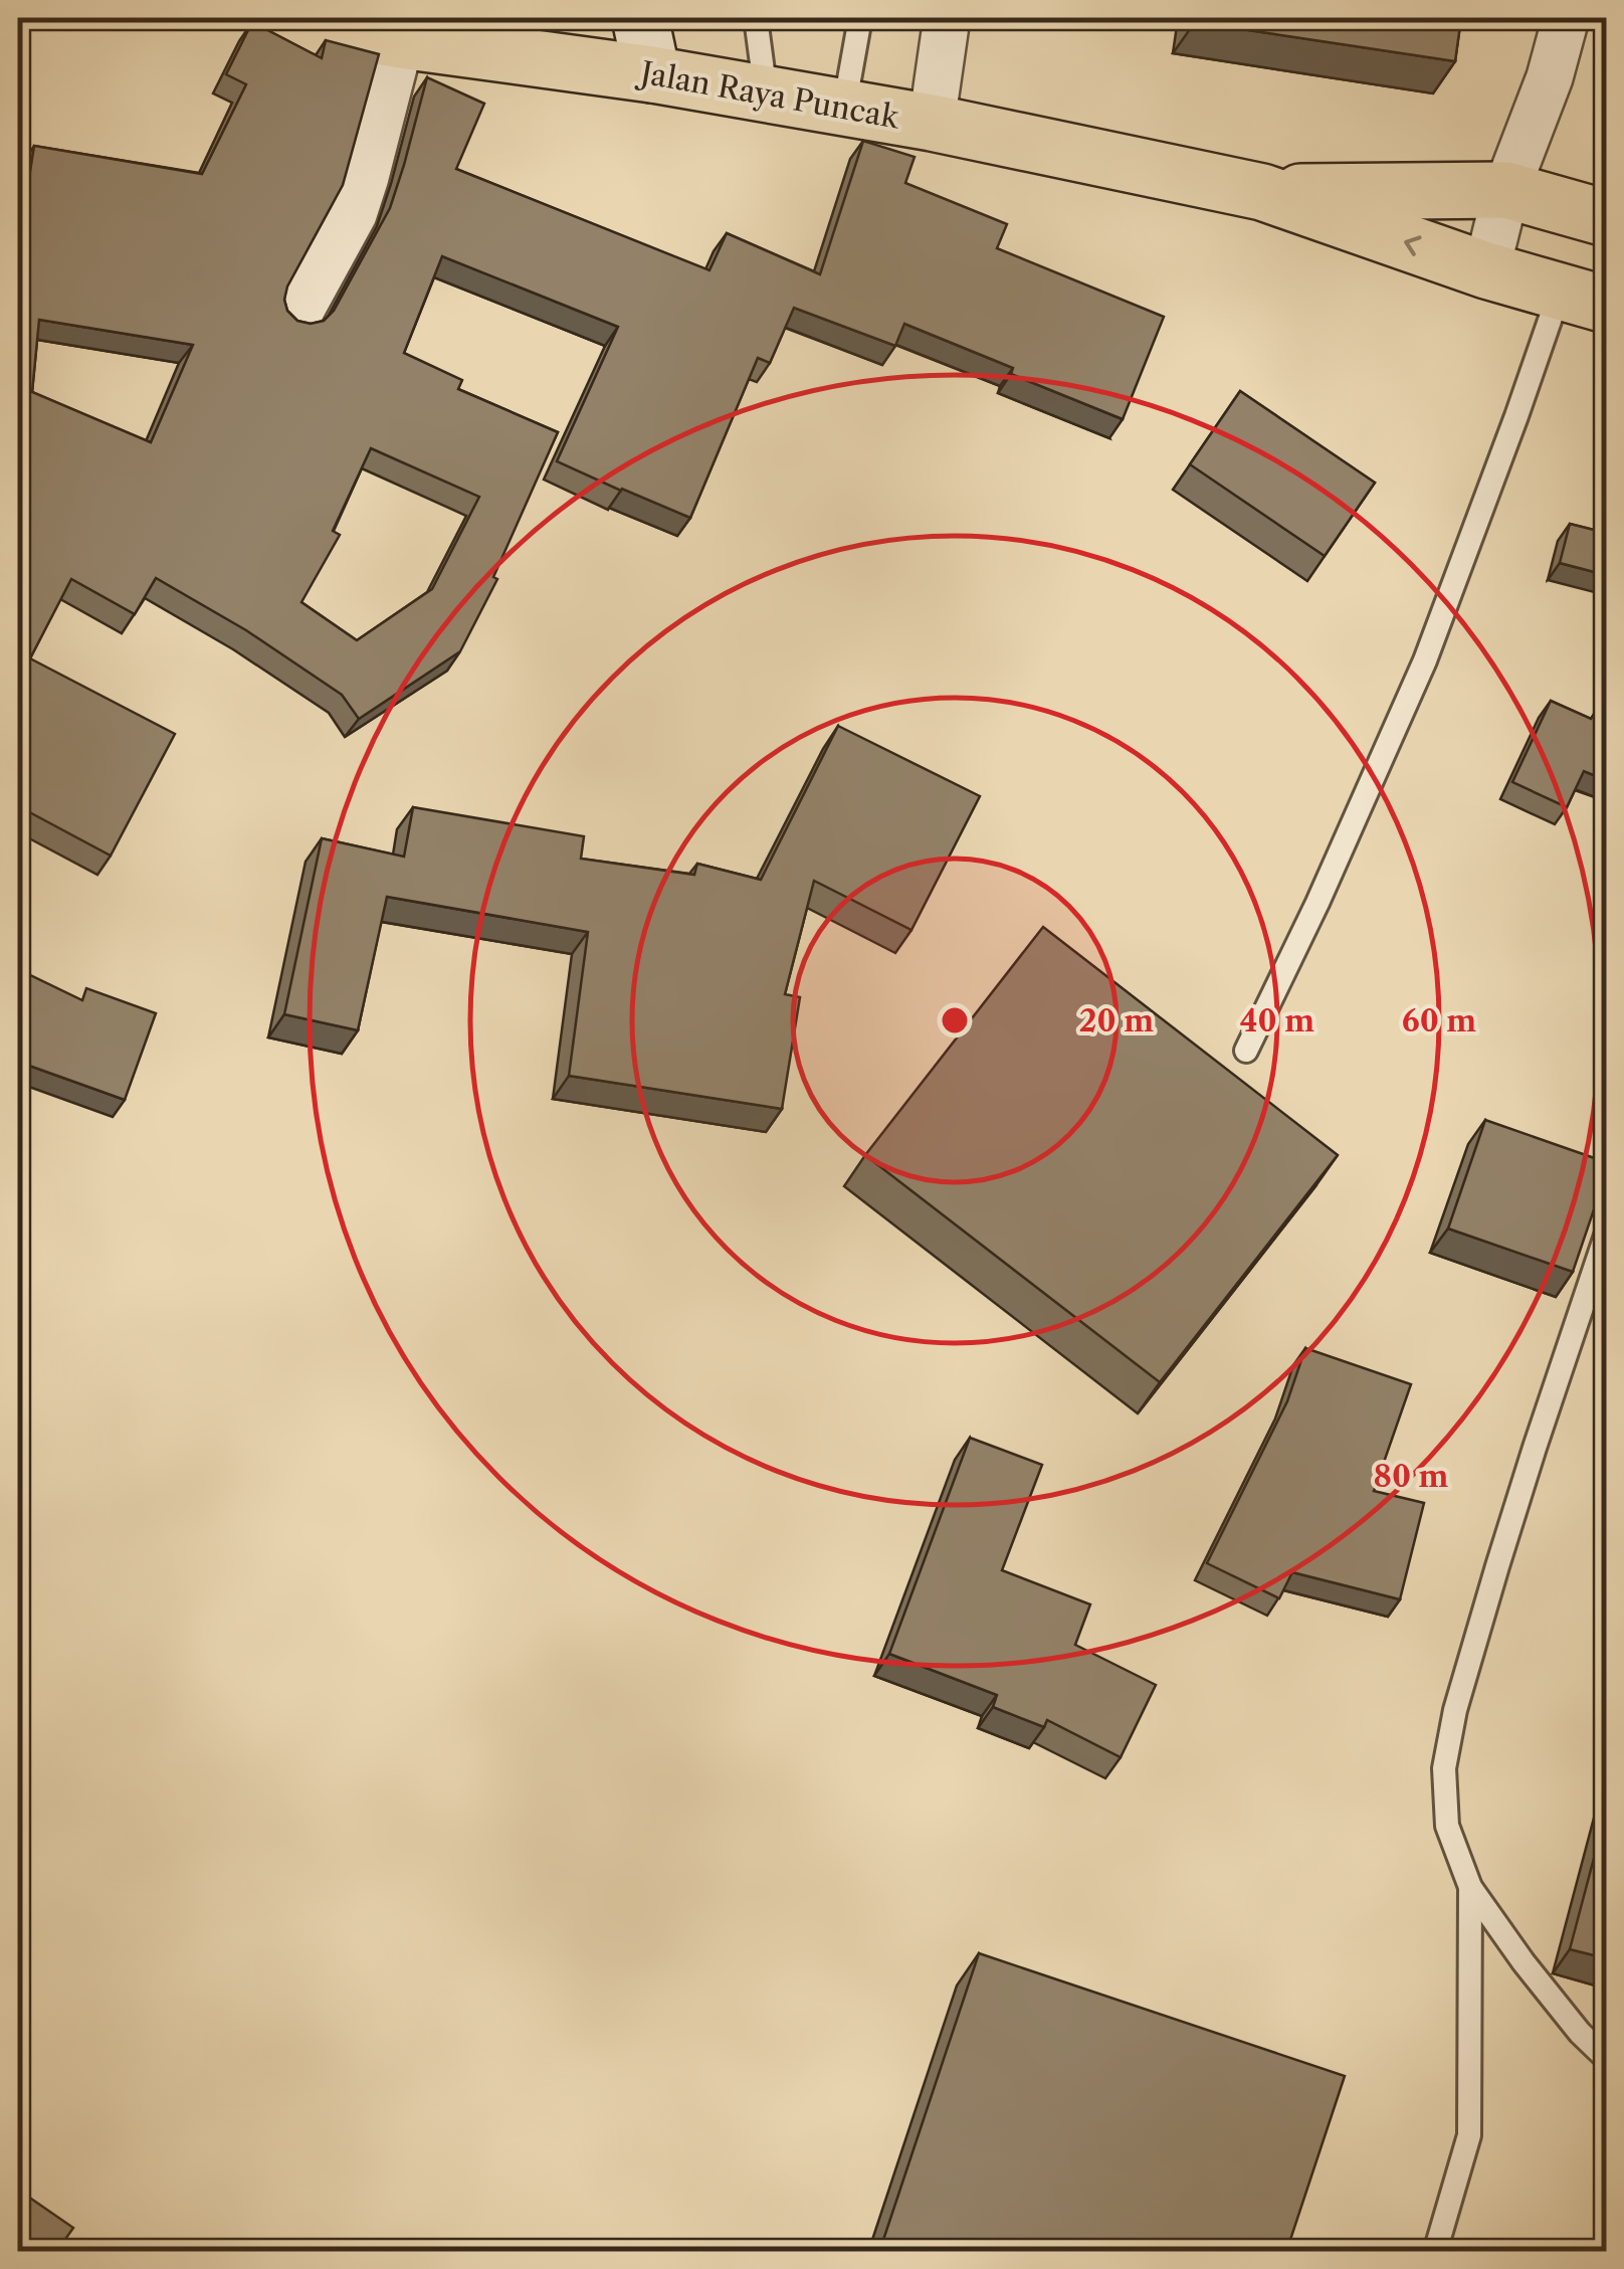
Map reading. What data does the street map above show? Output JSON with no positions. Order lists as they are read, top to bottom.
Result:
{
  "streets": {
    "highway": ["Jalan Raya Puncak"]
  },
  "rings": [
    "20 m",
    "40 m",
    "60 m",
    "80 m"
  ]
}
